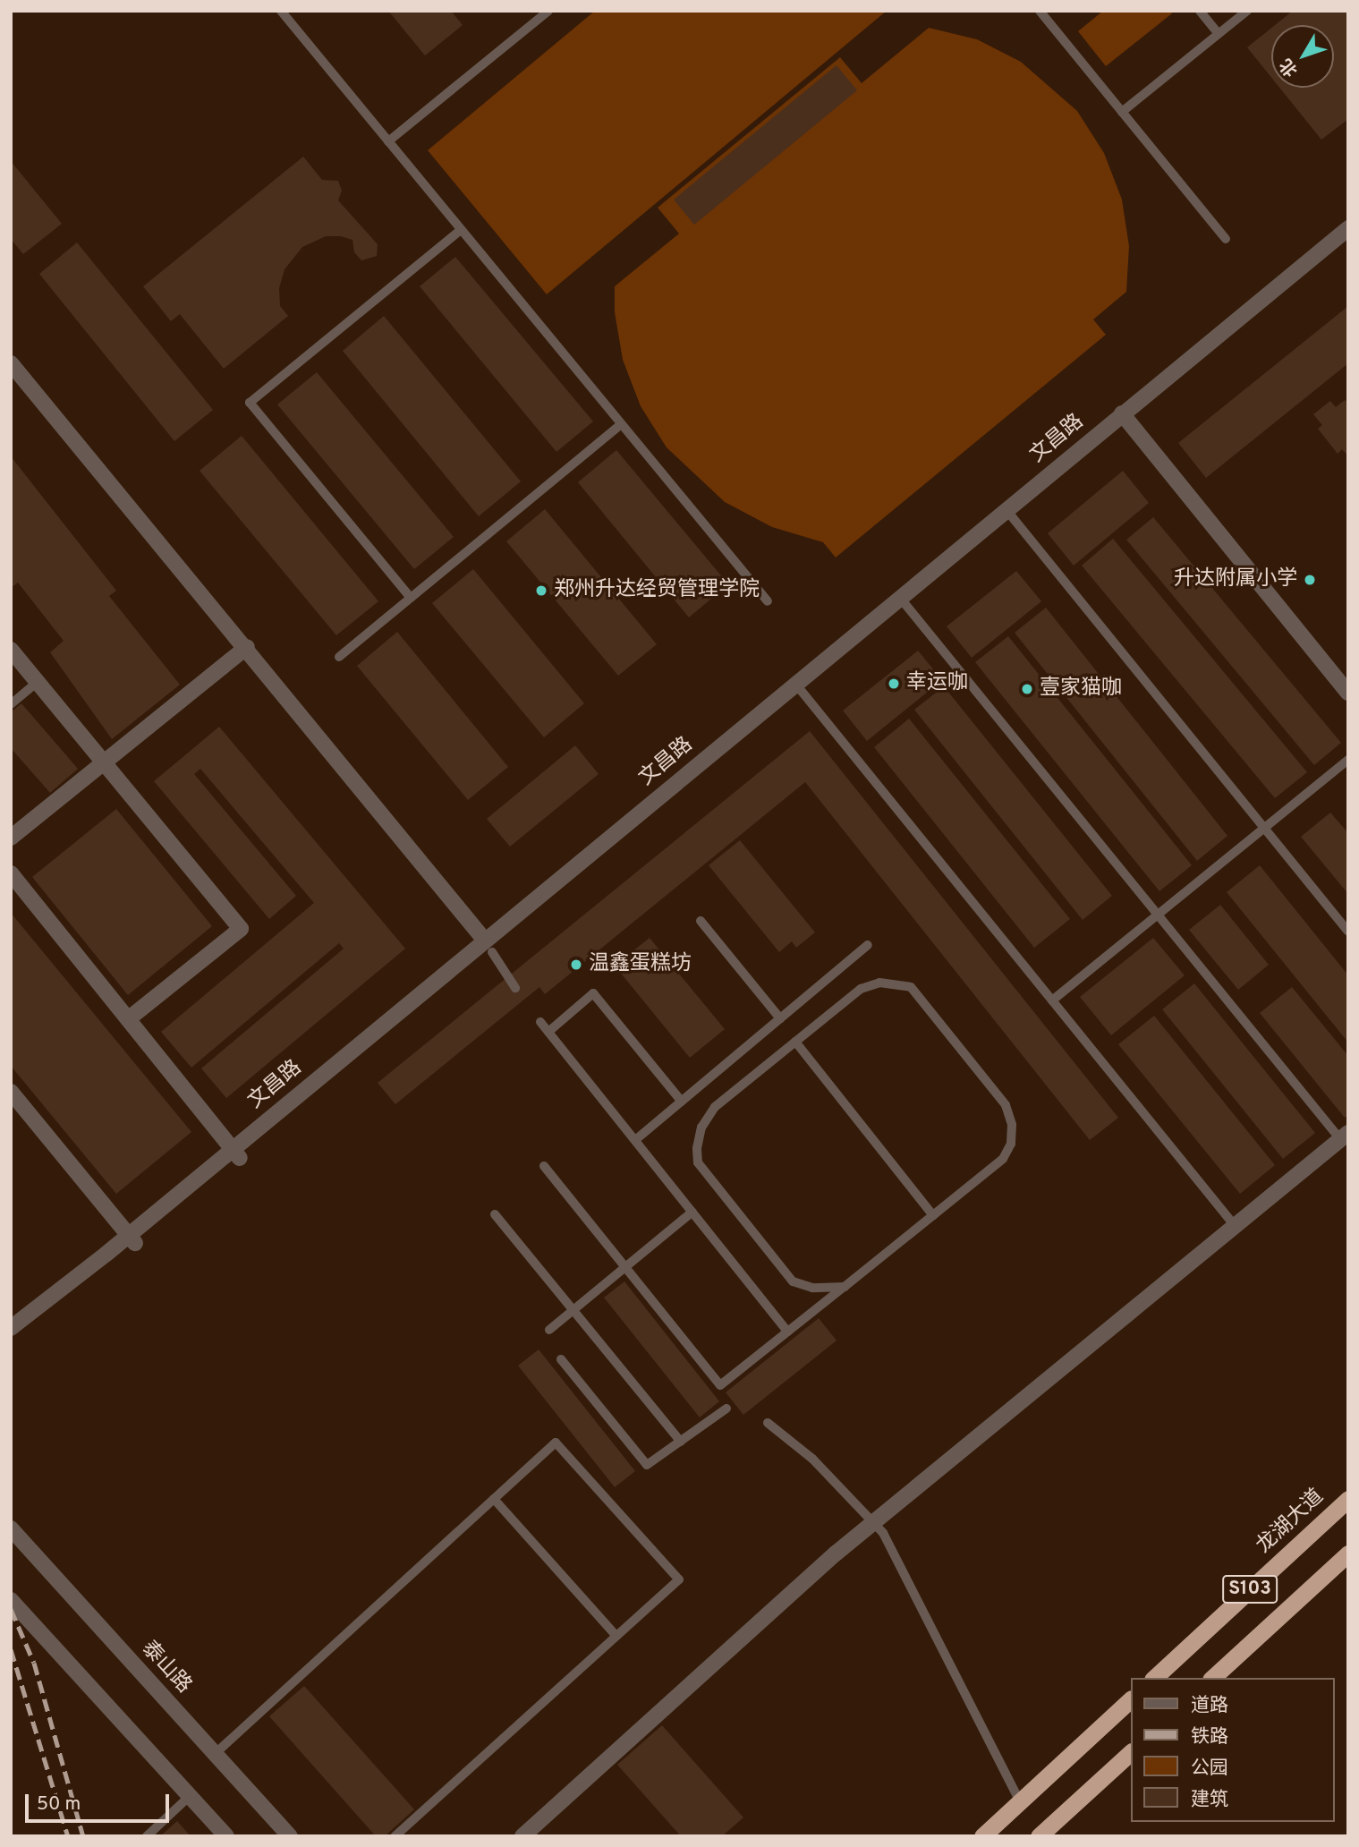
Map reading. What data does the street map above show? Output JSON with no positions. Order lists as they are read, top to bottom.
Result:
{
  "streets": {
    "highway": ["龙湖大道", "S103"],
    "street": ["文昌路", "泰山路"]
  },
  "places": [
    "升达附属小学",
    "郑州升达经贸管理学院",
    "幸运咖",
    "壹家猫咖",
    "温鑫蛋糕坊"
  ],
  "legend": [
    "道路",
    "铁路",
    "公园",
    "建筑"
  ],
  "scale_bar": "50 m",
  "north": "bottom left"
}
